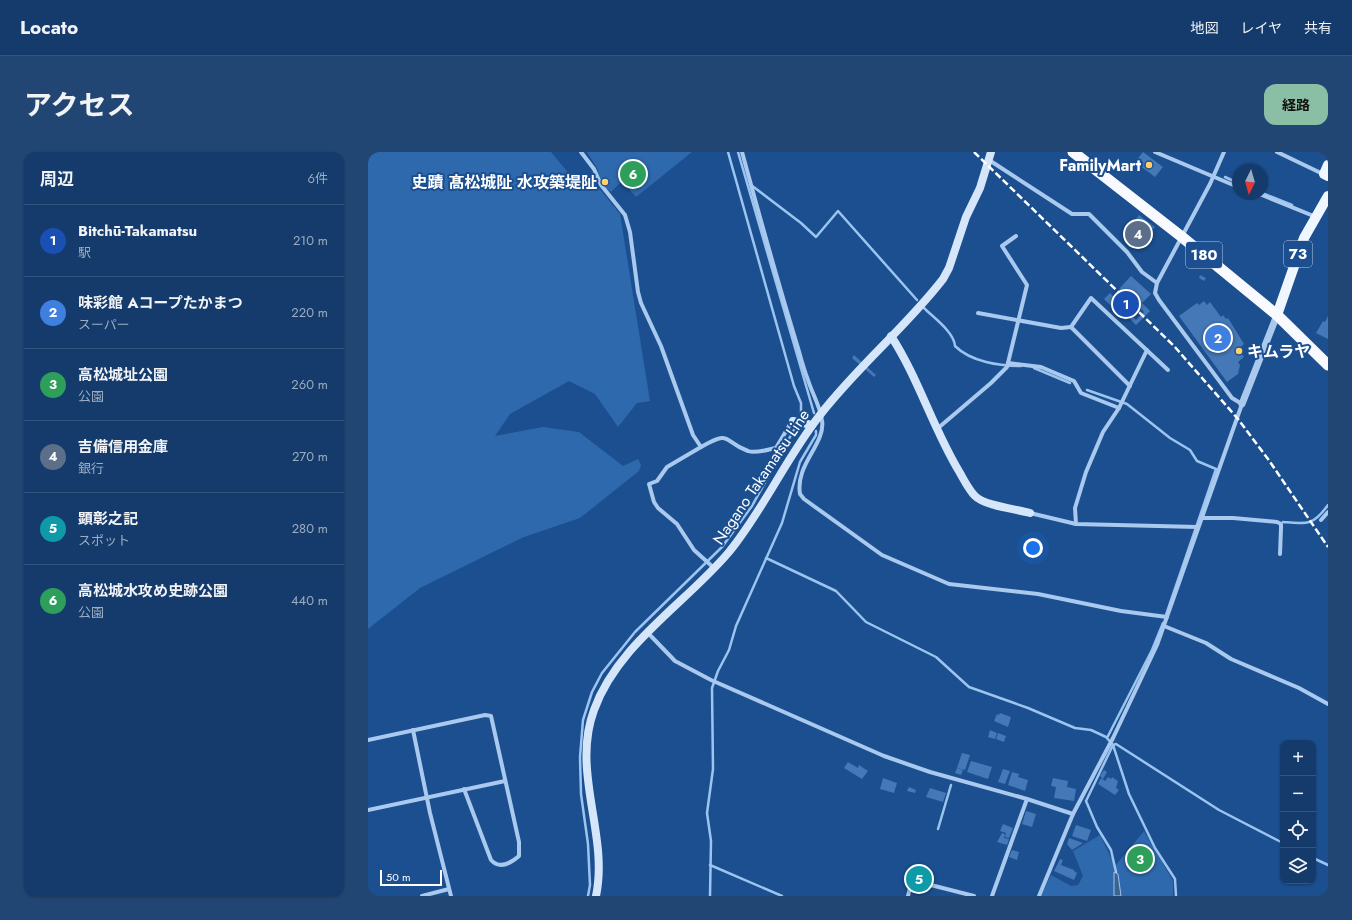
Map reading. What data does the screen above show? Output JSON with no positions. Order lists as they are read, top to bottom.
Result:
{
  "streets": {
    "highway": ["180"],
    "main road": ["73", "Nagano Takamatsu Line"]
  },
  "crossings": [
    ["73", "180"]
  ],
  "places": ["FamilyMart", "史蹟 髙松城阯 水攻築堤阯", "キムラヤ"],
  "scale_bar": "50 m",
  "north": "bottom",
  "page": {
    "header": "Locato",
    "nav": ["地図", "レイヤ", "共有"],
    "title": "アクセス",
    "buttons": "経路",
    "heading": ["周辺", "6件"],
    "pins": [
      "6",
      "4",
      "1",
      "2",
      "3",
      "5"
    ],
    "list": [
      {
        "mark": "1",
        "name": "Bitchū-Takamatsu",
        "note": "駅",
        "value": "210 m"
      },
      {
        "mark": "2",
        "name": "味彩館 Aコープたかまつ",
        "note": "スーパー",
        "value": "220 m"
      },
      {
        "mark": "3",
        "name": "高松城址公園",
        "note": "公園",
        "value": "260 m"
      },
      {
        "mark": "4",
        "name": "吉備信用金庫",
        "note": "銀行",
        "value": "270 m"
      },
      {
        "mark": "5",
        "name": "顕彰之記",
        "note": "スポット",
        "value": "280 m"
      },
      {
        "mark": "6",
        "name": "高松城水攻め史跡公園",
        "note": "公園",
        "value": "440 m"
      }
    ],
    "map_buttons": ["+", "−"],
    "scale": "50 m"
  }
}
